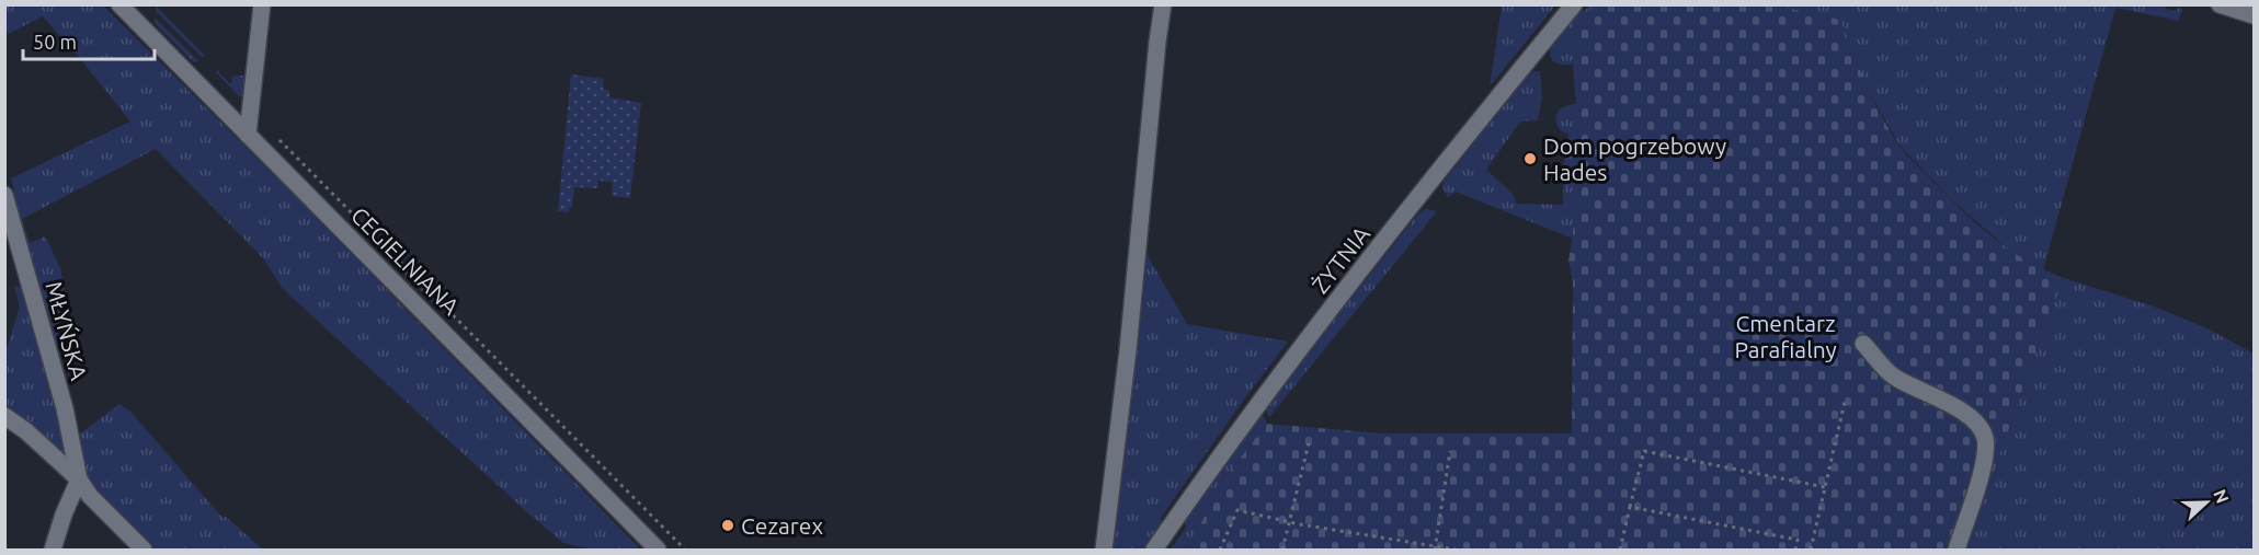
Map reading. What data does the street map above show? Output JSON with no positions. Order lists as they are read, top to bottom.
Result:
{
  "streets": {
    "street": ["ŻYTNIA", "CEGIELNIANA", "MŁYŃSKA"]
  },
  "parks": ["Cmentarz Parafialny"],
  "places": ["Dom pogrzebowy Hades", "Cezarex"],
  "scale_bar": "50 m",
  "north": "right"
}
